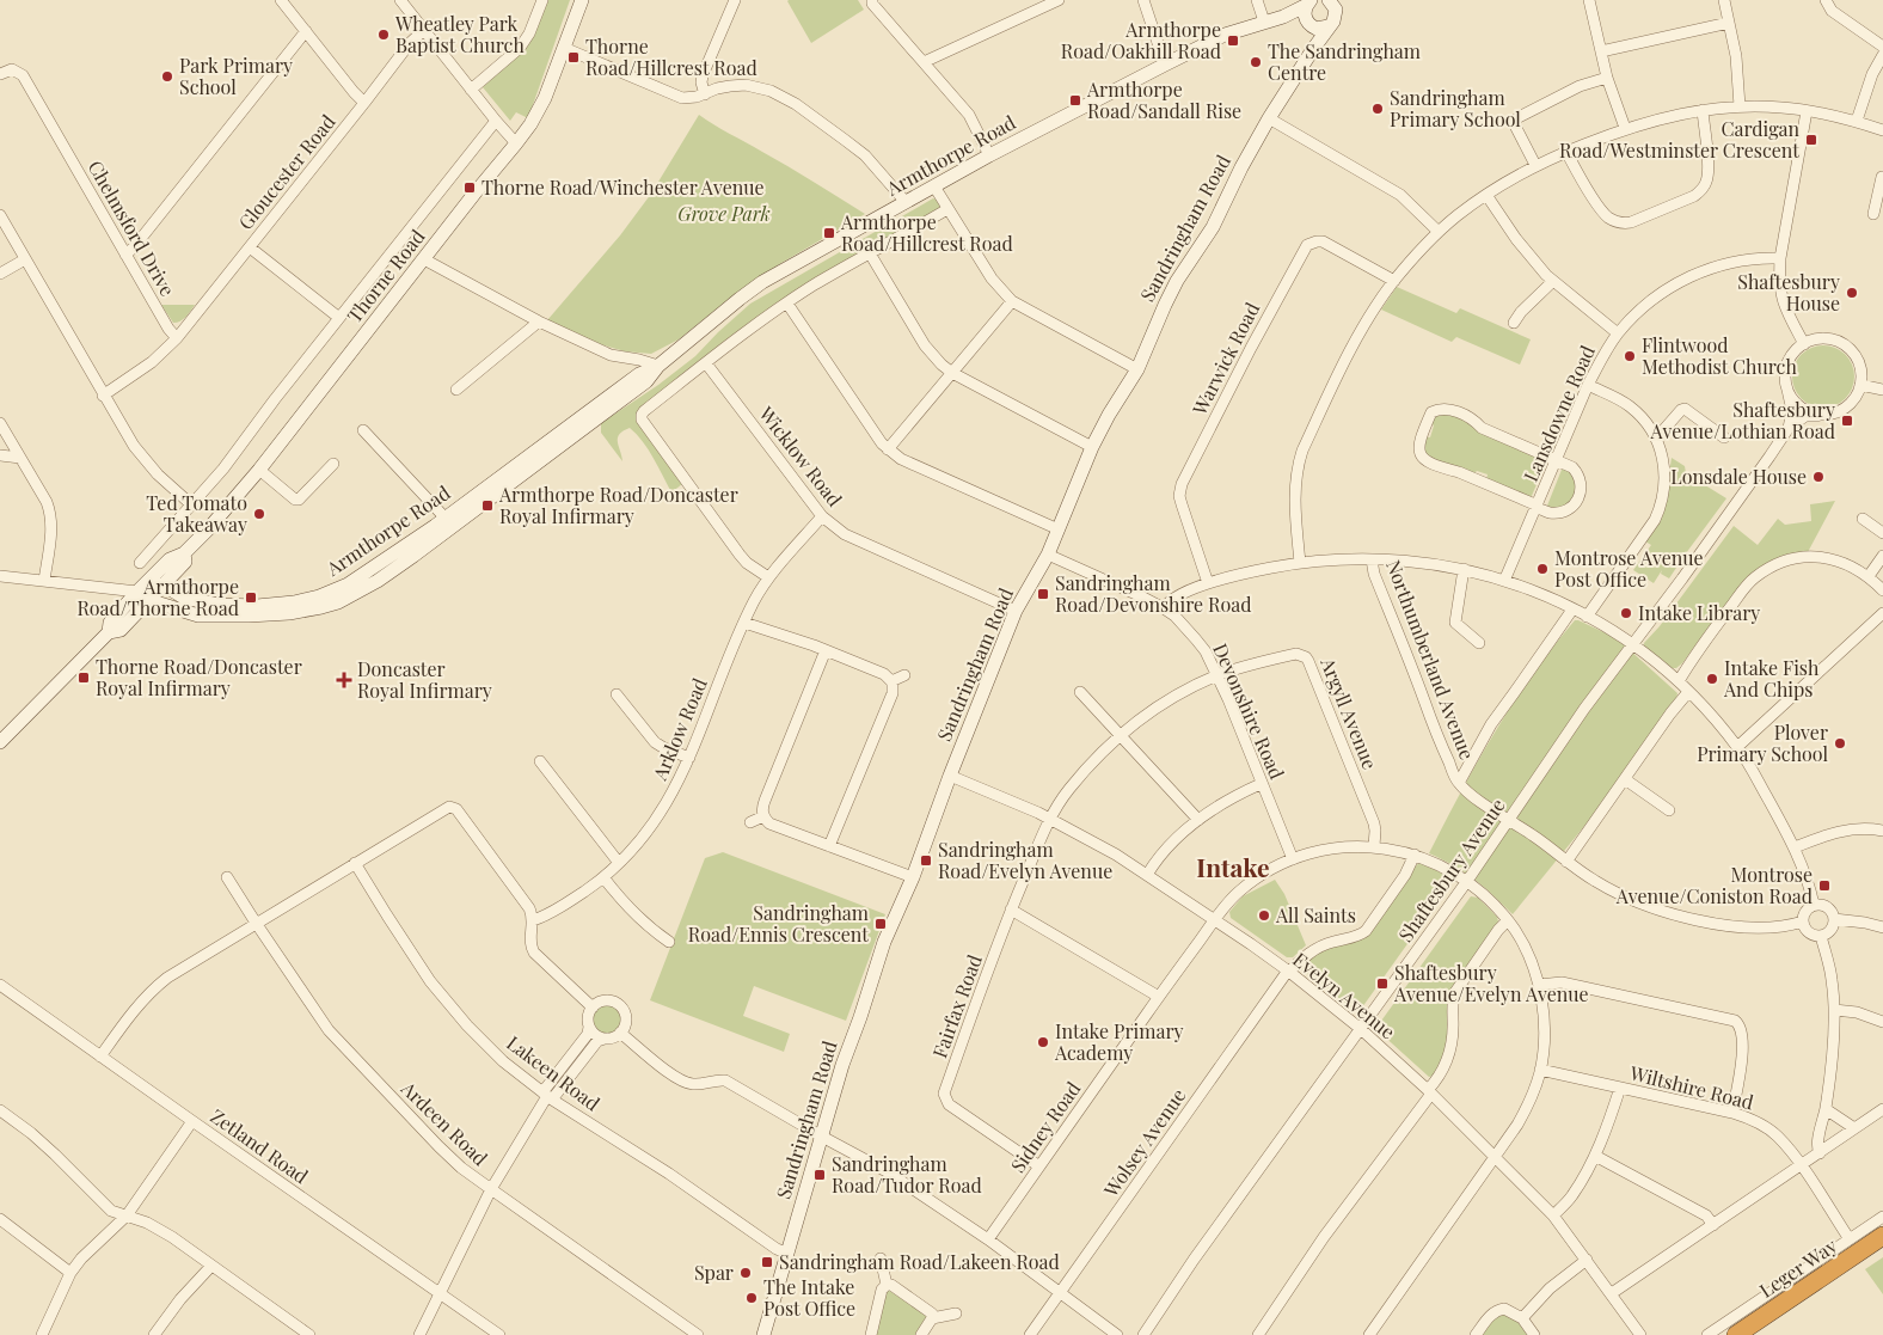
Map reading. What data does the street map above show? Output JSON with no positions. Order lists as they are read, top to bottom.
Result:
{
  "streets": {
    "highway": ["Leger Way"],
    "street": [
      "Armthorpe Road",
      "Gloucester Road",
      "Chelmsford Drive",
      "Sandringham Road",
      "Thorne Road",
      "Warwick Road",
      "Lansdowne Road",
      "Wicklow Road",
      "Northumberland Avenue",
      "Devonshire Road",
      "Argyll Avenue",
      "Arklow Road",
      "Shaftesbury Avenue",
      "Evelyn Avenue",
      "Fairfax Road",
      "Lakeen Road",
      "Wiltshire Road",
      "Ardeen Road",
      "Sidney Road",
      "Wolsey Avenue",
      "Zetland Road"
    ]
  },
  "crossings": [
    ["Armthorpe Road", "Sandringham Road"],
    ["Armthorpe Road", "Thorne Road"],
    ["Gloucester Road", "Chelmsford Drive"],
    ["Sandringham Road", "Wicklow Road"],
    ["Sandringham Road", "Devonshire Road"],
    ["Sandringham Road", "Evelyn Avenue"],
    ["Sandringham Road", "Lakeen Road"],
    ["Wicklow Road", "Arklow Road"],
    ["Northumberland Avenue", "Shaftesbury Avenue"],
    ["Devonshire Road", "Argyll Avenue"],
    ["Devonshire Road", "Sidney Road"],
    ["Argyll Avenue", "Evelyn Avenue"],
    ["Argyll Avenue", "Fairfax Road"],
    ["Argyll Avenue", "Sidney Road"],
    ["Shaftesbury Avenue", "Evelyn Avenue"],
    ["Shaftesbury Avenue", "Sidney Road"],
    ["Evelyn Avenue", "Fairfax Road"],
    ["Evelyn Avenue", "Sidney Road"],
    ["Evelyn Avenue", "Wolsey Avenue"],
    ["Fairfax Road", "Sidney Road"],
    ["Wiltshire Road", "Sidney Road"],
    ["Sidney Road", "Wolsey Avenue"]
  ],
  "districts": ["Intake"],
  "parks": ["Grove Park"],
  "places": {
    "other": [
      "Wheatley Park Baptist Church",
      "The Sandringham Centre",
      "Park Primary School",
      "Sandringham Primary School",
      "Shaftesbury House",
      "Flintwood Methodist Church",
      "Lonsdale House",
      "Ted Tomato Takeaway",
      "Montrose Avenue Post Office",
      "Intake Library",
      "Intake Fish And Chips",
      "Plover Primary School",
      "All Saints",
      "Intake Primary Academy",
      "Spar",
      "The Intake Post Office"
    ],
    "transit": [
      "Armthorpe Road/Oakhill Road",
      "Thorne Road/Hillcrest Road",
      "Armthorpe Road/Sandall Rise",
      "Cardigan Road/Westminster Crescent",
      "Thorne Road/Winchester Avenue",
      "Armthorpe Road/Hillcrest Road",
      "Shaftesbury Avenue/Lothian Road",
      "Armthorpe Road/Doncaster Royal Infirmary",
      "Sandringham Road/Devonshire Road",
      "Armthorpe Road/Thorne Road",
      "Thorne Road/Doncaster Royal Infirmary",
      "Sandringham Road/Evelyn Avenue",
      "Montrose Avenue/Coniston Road",
      "Sandringham Road/Ennis Crescent",
      "Shaftesbury Avenue/Evelyn Avenue",
      "Sandringham Road/Tudor Road",
      "Sandringham Road/Lakeen Road"
    ],
    "health": ["Doncaster Royal Infirmary"]
  }
}
